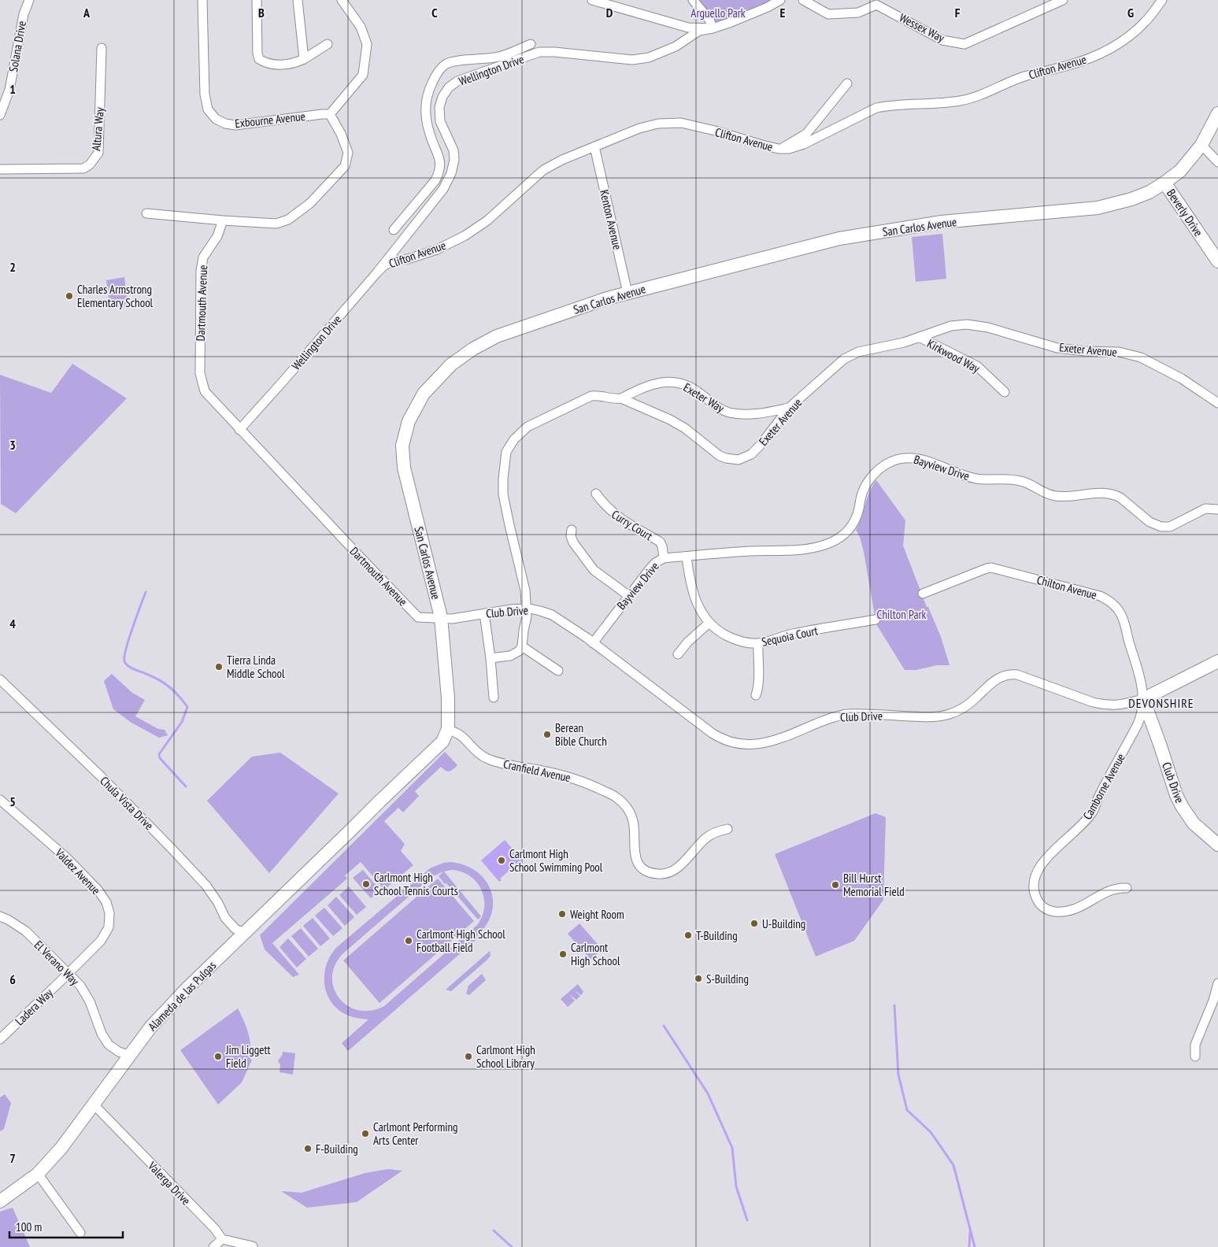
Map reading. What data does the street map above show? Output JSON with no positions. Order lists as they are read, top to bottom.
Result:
{
  "streets": {
    "main road": [
      "Beverly Drive",
      "San Carlos Avenue",
      "Club Drive",
      "Alameda de las Pulgas"
    ],
    "street": [
      "Wessex Way",
      "Solana Drive",
      "Clifton Avenue",
      "Wellington Drive",
      "Exbourne Avenue",
      "Altura Way",
      "Kenton Avenue",
      "Dartmouth Avenue",
      "Exeter Avenue",
      "Kirkwood Way",
      "Exeter Way",
      "Bayview Drive",
      "Curry Court",
      "Chilton Avenue",
      "Sequoia Court",
      "Cranfield Avenue",
      "Camborne Avenue",
      "Chula Vista Drive",
      "Valdez Avenue",
      "El Verano Way",
      "Ladera Way",
      "Valerga Drive"
    ]
  },
  "crossings": [
    ["Clifton Avenue", "Wellington Drive"],
    ["Clifton Avenue", "Kenton Avenue"],
    ["Wellington Drive", "Dartmouth Avenue"],
    ["Beverly Drive", "San Carlos Avenue"],
    ["Kenton Avenue", "San Carlos Avenue"],
    ["San Carlos Avenue", "Dartmouth Avenue"],
    ["San Carlos Avenue", "Club Drive"],
    ["San Carlos Avenue", "Cranfield Avenue"],
    ["San Carlos Avenue", "Alameda de las Pulgas"],
    ["Dartmouth Avenue", "Club Drive"],
    ["Exeter Avenue", "Kirkwood Way"],
    ["Exeter Avenue", "Exeter Way"],
    ["Exeter Avenue", "Club Drive"],
    ["Bayview Drive", "Curry Court"],
    ["Bayview Drive", "Club Drive"],
    ["Bayview Drive", "Sequoia Court"],
    ["Chilton Avenue", "Club Drive"],
    ["Chilton Avenue", "Camborne Avenue"],
    ["Club Drive", "Camborne Avenue"],
    ["Cranfield Avenue", "Alameda de las Pulgas"],
    ["Chula Vista Drive", "Alameda de las Pulgas"],
    ["Valdez Avenue", "El Verano Way"],
    ["Valdez Avenue", "Ladera Way"],
    ["El Verano Way", "Alameda de las Pulgas"],
    ["El Verano Way", "Ladera Way"],
    ["Alameda de las Pulgas", "Valerga Drive"]
  ],
  "districts": ["DEVONSHIRE"],
  "parks": ["Arguello Park", "Chilton Park"],
  "places": [
    "Charles Armstrong Elementary School",
    "Tierra Linda Middle School",
    "Berean Bible Church",
    "Carlmont High School Swimming Pool",
    "Carlmont High School Tennis Courts",
    "Bill Hurst Memorial Field",
    "Weight Room",
    "U-Building",
    "T-Building",
    "Carlmont High School Football Field",
    "Carlmont High School",
    "S-Building",
    "Jim Liggett Field",
    "Carlmont High School Library",
    "Carlmont Performing Arts Center",
    "F-Building"
  ],
  "scale_bar": "100 m",
  "grid": {
    "columns": [
      "A",
      "B",
      "C",
      "D",
      "E",
      "F",
      "G"
    ],
    "rows": [
      "1",
      "2",
      "3",
      "4",
      "5",
      "6",
      "7"
    ]
  }
}
